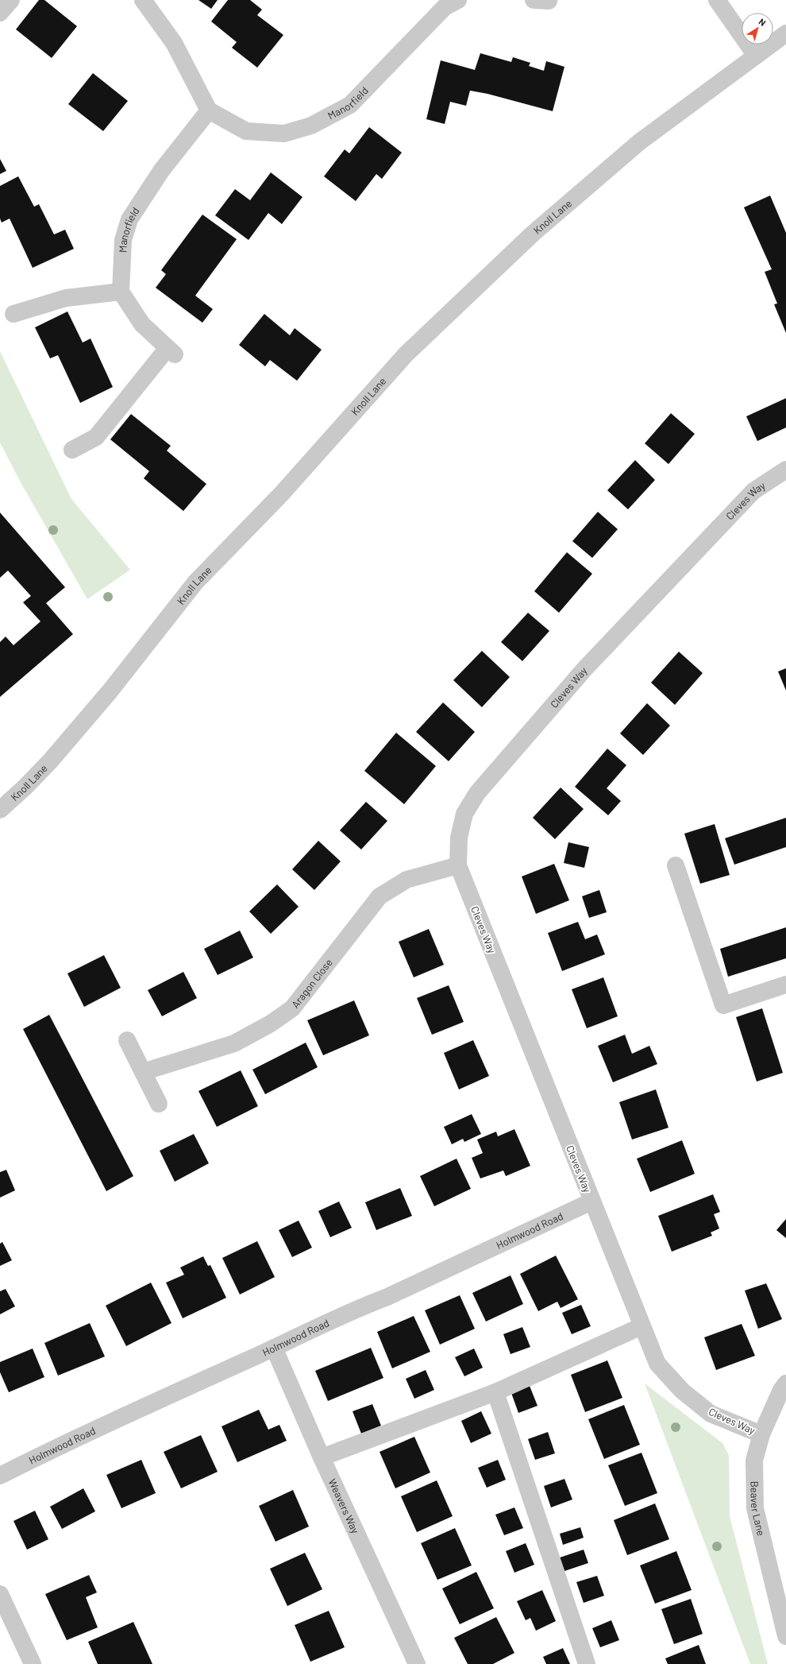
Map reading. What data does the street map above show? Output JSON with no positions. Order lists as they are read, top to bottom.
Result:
{
  "streets": {
    "street": [
      "Manorfield",
      "Knoll Lane",
      "Cleves Way",
      "Aragon Close",
      "Holmwood Road",
      "Weavers Way",
      "Beaver Lane"
    ]
  },
  "crossings": [
    ["Cleves Way", "Aragon Close"],
    ["Cleves Way", "Holmwood Road"],
    ["Cleves Way", "Beaver Lane"],
    ["Holmwood Road", "Weavers Way"]
  ],
  "north": "top right"
}
